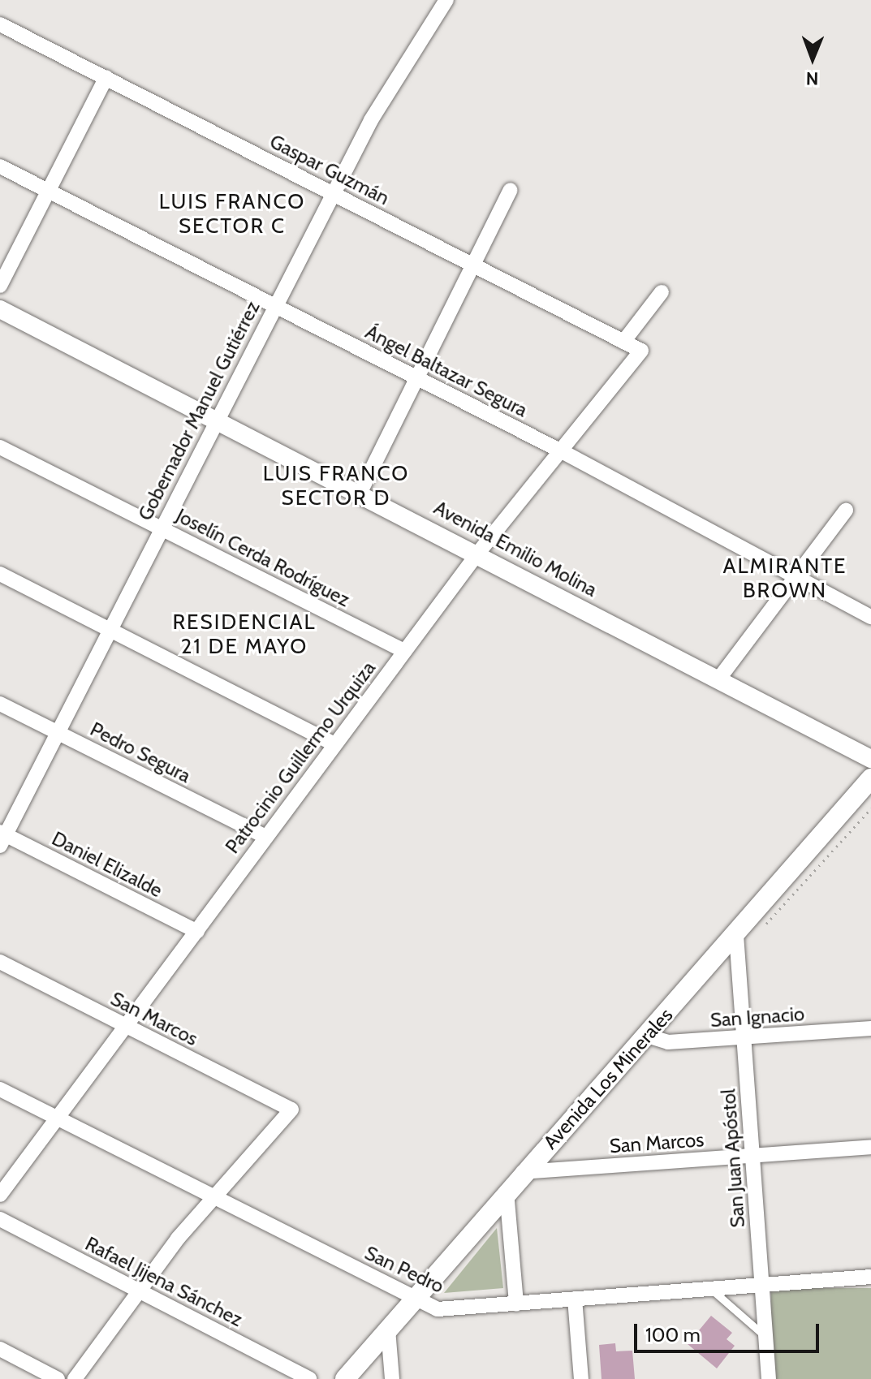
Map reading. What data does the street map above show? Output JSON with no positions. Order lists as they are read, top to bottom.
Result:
{
  "streets": {
    "main road": ["Avenida Los Minerales"],
    "street": [
      "Gaspar Guzmán",
      "Ángel Baltazar Segura",
      "Gobernador Manuel Gutiérrez",
      "Avenida Emilio Molina",
      "Joselín Cerda Rodríguez",
      "Pedro Segura",
      "Patrocinio Guillermo Urquiza",
      "Daniel Elizalde",
      "San Ignacio",
      "San Marcos",
      "San Juan Apóstol",
      "San Pedro",
      "Rafael Jijena Sánchez"
    ]
  },
  "crossings": [
    ["Gaspar Guzmán", "Gobernador Manuel Gutiérrez"],
    ["Gaspar Guzmán", "Patrocinio Guillermo Urquiza"],
    ["Ángel Baltazar Segura", "Gobernador Manuel Gutiérrez"],
    ["Ángel Baltazar Segura", "Patrocinio Guillermo Urquiza"],
    ["Gobernador Manuel Gutiérrez", "Avenida Emilio Molina"],
    ["Gobernador Manuel Gutiérrez", "Joselín Cerda Rodríguez"],
    ["Gobernador Manuel Gutiérrez", "Pedro Segura"],
    ["Gobernador Manuel Gutiérrez", "Daniel Elizalde"],
    ["Avenida Emilio Molina", "Patrocinio Guillermo Urquiza"],
    ["Joselín Cerda Rodríguez", "Patrocinio Guillermo Urquiza"],
    ["Pedro Segura", "Patrocinio Guillermo Urquiza"],
    ["Patrocinio Guillermo Urquiza", "Daniel Elizalde"],
    ["Patrocinio Guillermo Urquiza", "San Marcos"],
    ["Patrocinio Guillermo Urquiza", "San Pedro"],
    ["San Ignacio", "Avenida Los Minerales"],
    ["San Ignacio", "San Juan Apóstol"],
    ["San Marcos", "Avenida Los Minerales"],
    ["San Marcos", "San Juan Apóstol"],
    ["San Marcos", "San Pedro"],
    ["Avenida Los Minerales", "San Juan Apóstol"],
    ["Avenida Los Minerales", "San Pedro"],
    ["San Juan Apóstol", "San Pedro"]
  ],
  "districts": [
    "LUIS FRANCO SECTOR C",
    "LUIS FRANCO SECTOR D",
    "ALMIRANTE BROWN",
    "RESIDENCIAL 21 DE MAYO"
  ],
  "scale_bar": "100 m",
  "north": "bottom"
}
